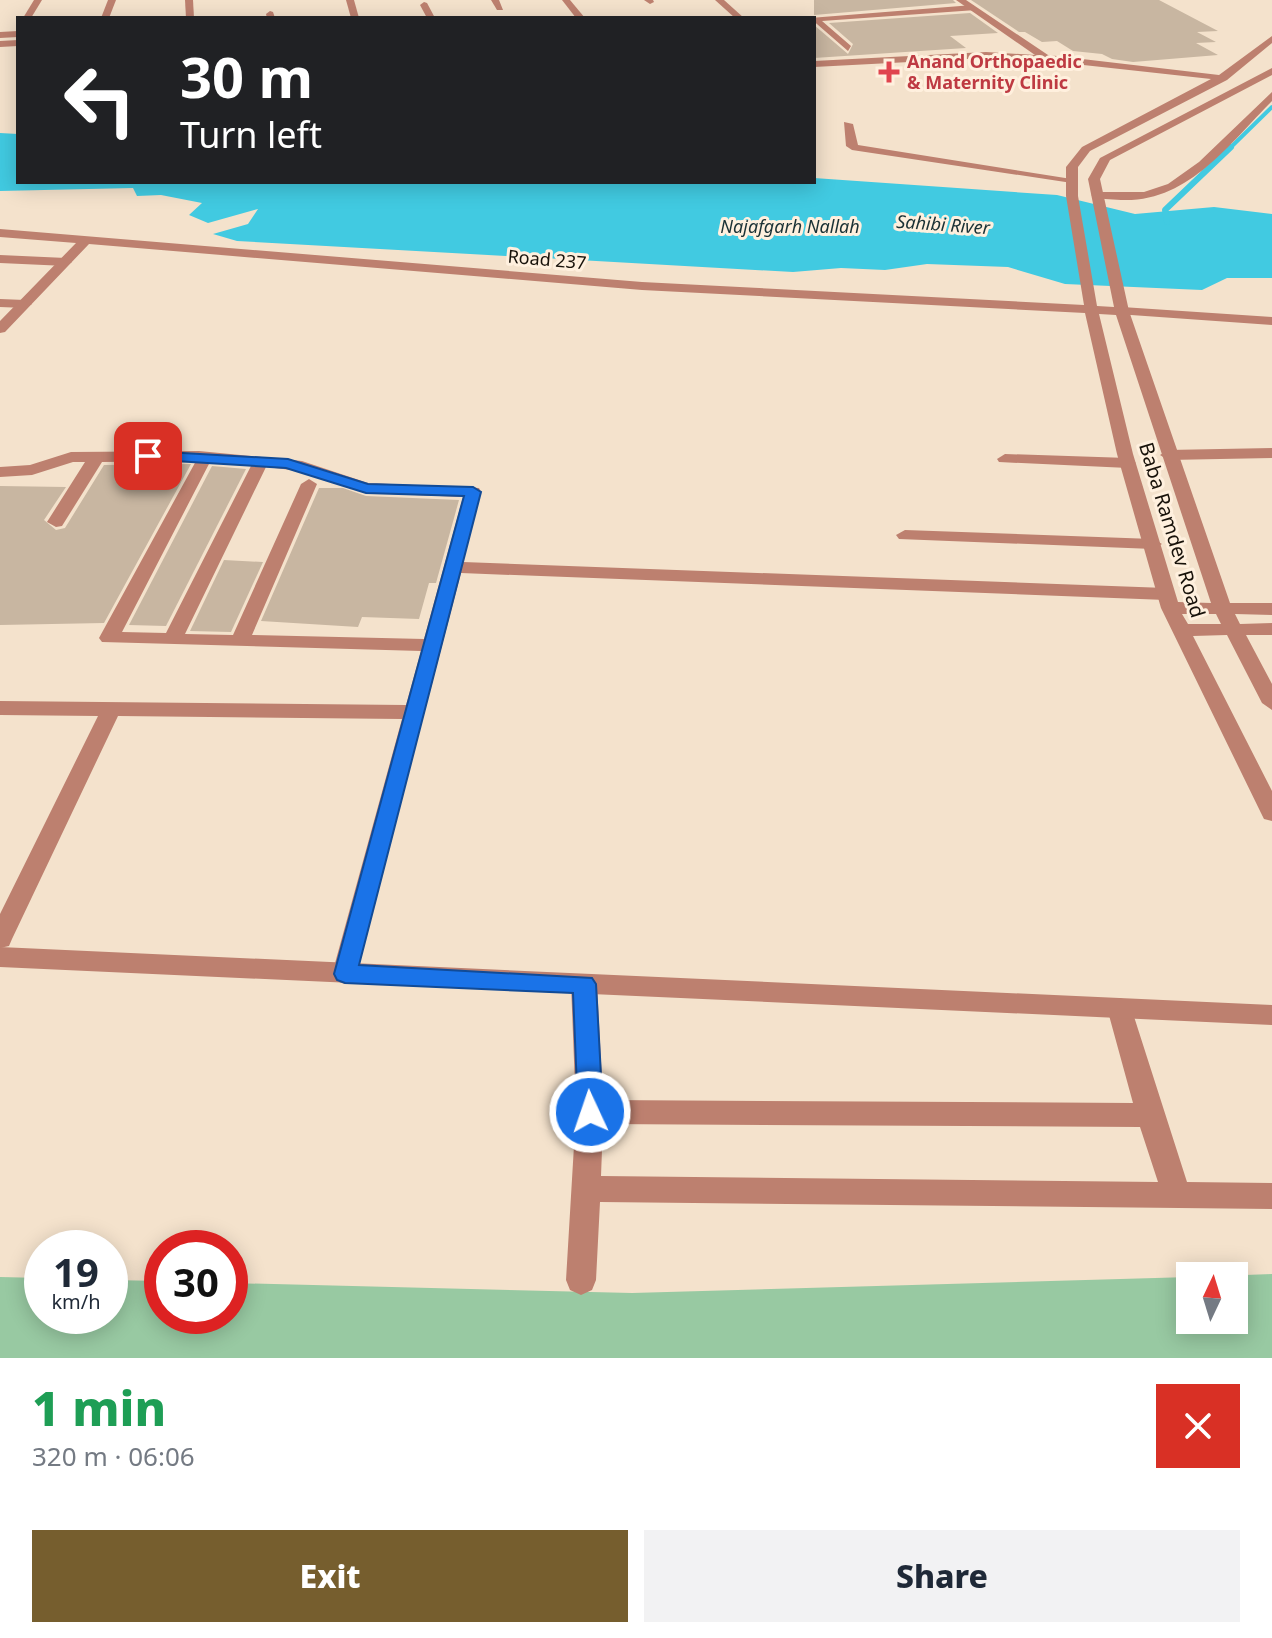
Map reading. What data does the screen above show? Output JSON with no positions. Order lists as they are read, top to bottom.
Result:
{
  "streets": {
    "street": ["Road 237", "Baba Ramdev Road"]
  },
  "crossings": [
    ["Road 237", "Baba Ramdev Road"]
  ],
  "water": ["Sahibi River", "Najafgarh Nallah"],
  "places": {
    "health": ["Anand Orthopaedic & Maternity Clinic"]
  },
  "north": "top",
  "page": {
    "turn": ["30 m", "Turn left"],
    "speed": "19 km/h",
    "limit": "30",
    "heading": ["1 min", "320 m · 06:06"],
    "buttons": ["Exit", "Share"]
  }
}
